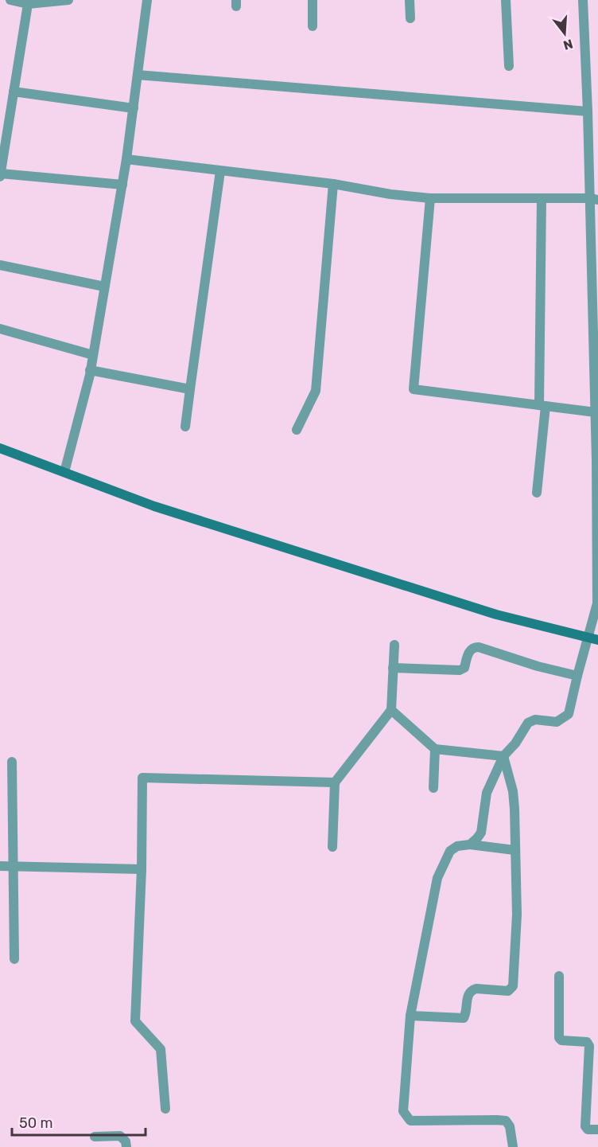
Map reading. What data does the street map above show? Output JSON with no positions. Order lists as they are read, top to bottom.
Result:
{
  "scale_bar": "50 m",
  "north": "bottom"
}
